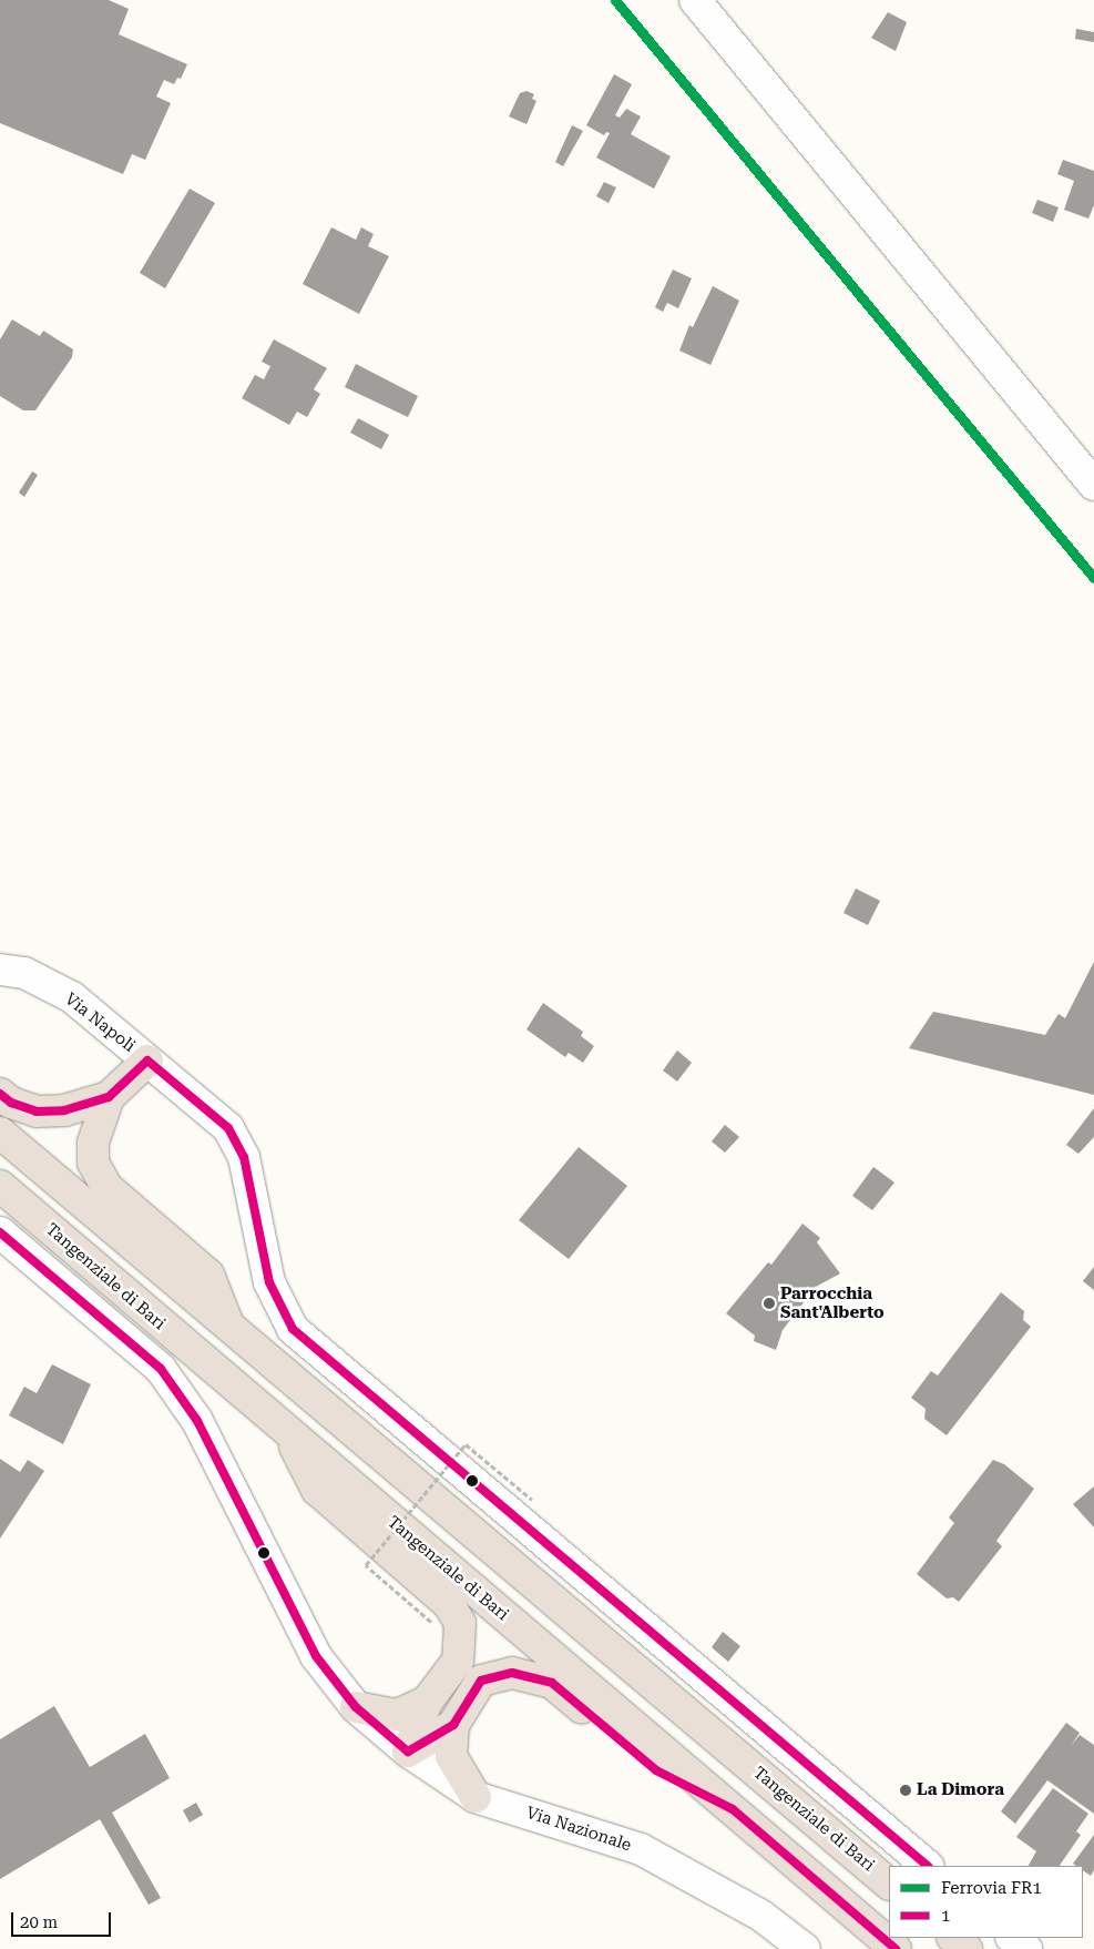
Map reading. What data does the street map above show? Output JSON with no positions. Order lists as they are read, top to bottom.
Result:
{
  "streets": {
    "highway": ["Tangenziale di Bari"],
    "street": ["Via Napoli", "Via Nazionale"]
  },
  "places": ["Parrocchia Sant'Alberto", "La Dimora"],
  "lines": ["rail line FR1", "transit line 1"],
  "legend": ["Ferrovia FR1", "1"],
  "scale_bar": "20 m"
}
